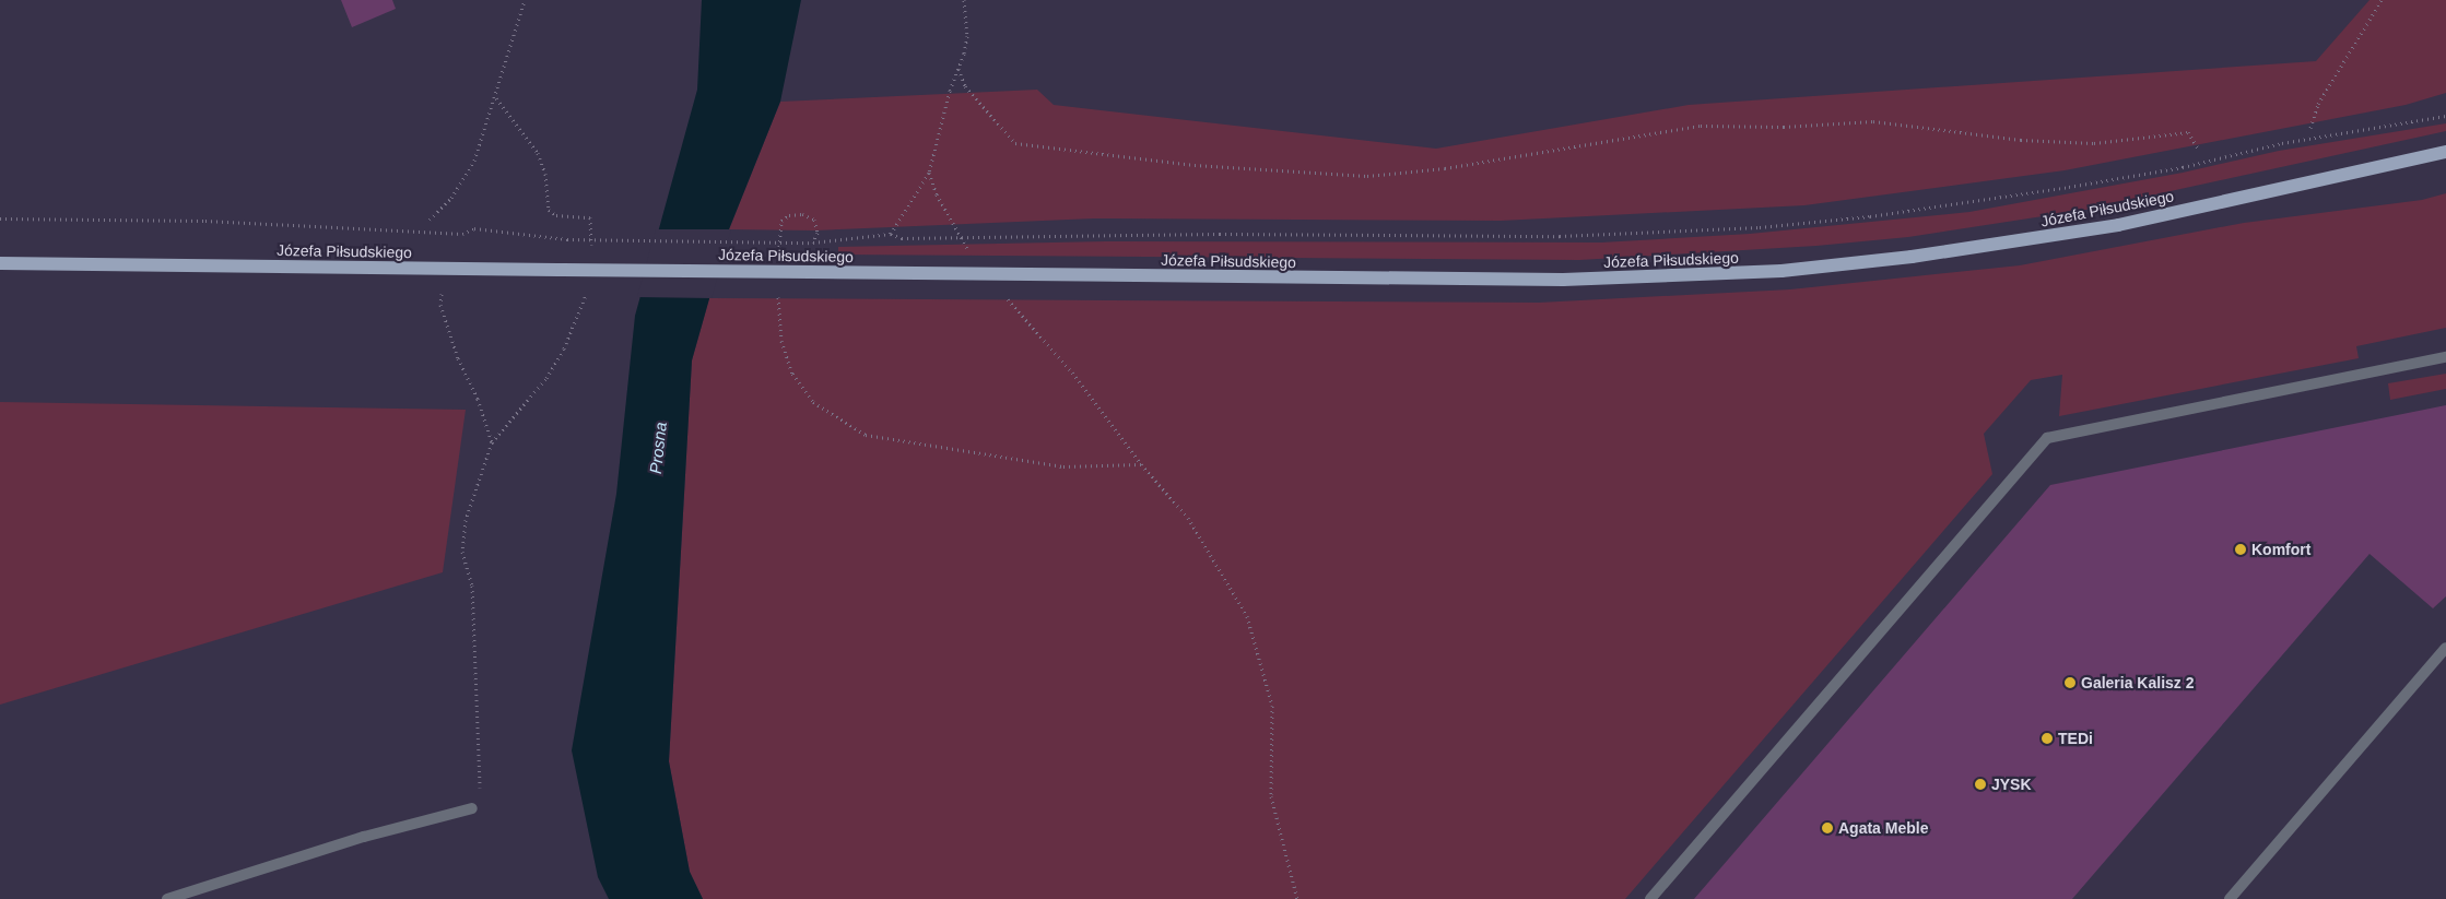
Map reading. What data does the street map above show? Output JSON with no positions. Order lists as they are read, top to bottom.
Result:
{
  "streets": {
    "main road": ["Józefa Piłsudskiego"]
  },
  "water": ["Prosna"],
  "places": [
    "Komfort",
    "Galeria Kalisz 2",
    "TEDi",
    "JYSK",
    "Agata Meble"
  ]
}
